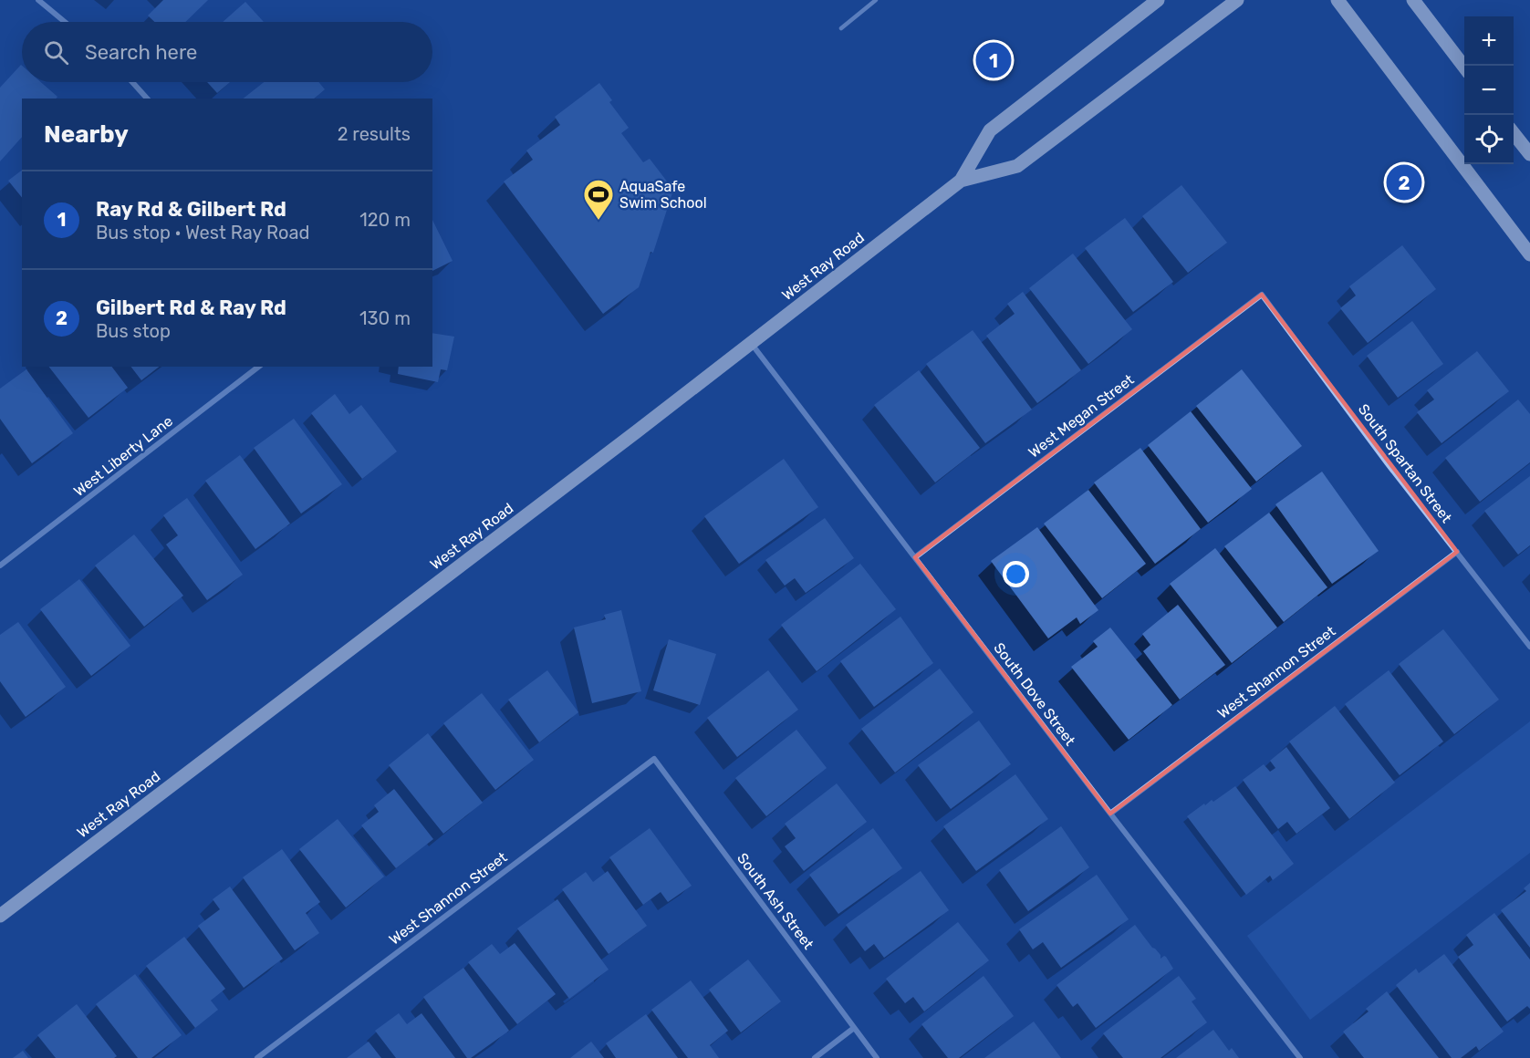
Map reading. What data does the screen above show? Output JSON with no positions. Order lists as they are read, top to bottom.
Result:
{
  "streets": {
    "main road": ["West Ray Road"],
    "street": [
      "West Megan Street",
      "West Liberty Lane",
      "South Spartan Street",
      "West Shannon Street",
      "South Dove Street",
      "South Ash Street"
    ]
  },
  "crossings": [
    ["West Ray Road", "South Dove Street"],
    ["West Megan Street", "South Spartan Street"],
    ["West Megan Street", "South Dove Street"],
    ["South Spartan Street", "West Shannon Street"],
    ["West Shannon Street", "South Dove Street"],
    ["West Shannon Street", "South Ash Street"]
  ],
  "places": {
    "sports": ["AquaSafe Swim School"]
  },
  "page": {
    "map_buttons": ["+", "−"],
    "search": "Search here",
    "pins": ["1", "2"],
    "heading": ["Nearby", "2 results"],
    "list": [
      {
        "mark": "1",
        "name": "Ray Rd & Gilbert Rd",
        "note": "Bus stop · West Ray Road",
        "value": "120 m"
      },
      {
        "mark": "2",
        "name": "Gilbert Rd & Ray Rd",
        "note": "Bus stop",
        "value": "130 m"
      }
    ]
  }
}
